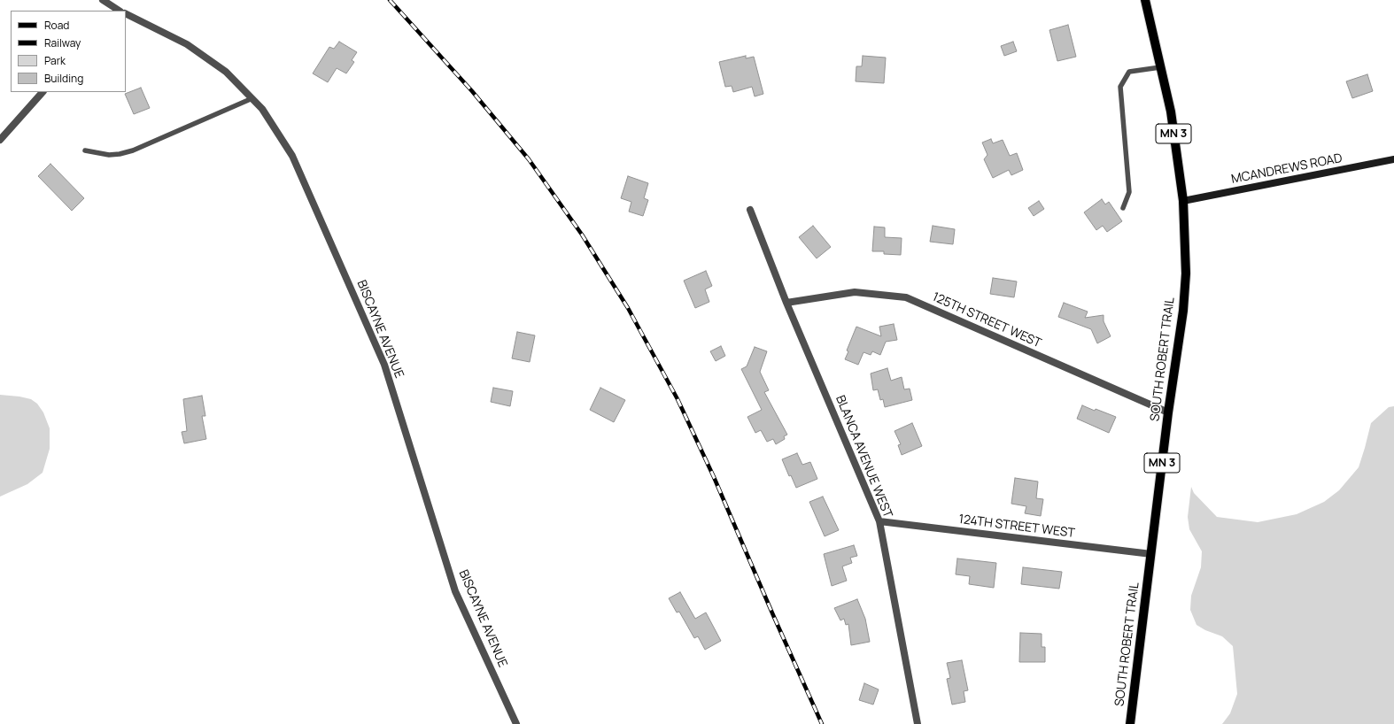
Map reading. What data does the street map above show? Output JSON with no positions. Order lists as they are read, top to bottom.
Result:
{
  "streets": {
    "main road": ["MN 3", "MCANDREWS ROAD", "SOUTH ROBERT TRAIL"],
    "street": [
      "125TH STREET WEST",
      "BISCAYNE AVENUE",
      "BLANCA AVENUE WEST",
      "124TH STREET WEST"
    ]
  },
  "crossings": [
    ["MCANDREWS ROAD", "SOUTH ROBERT TRAIL"],
    ["125TH STREET WEST", "SOUTH ROBERT TRAIL"],
    ["125TH STREET WEST", "BLANCA AVENUE WEST"],
    ["SOUTH ROBERT TRAIL", "124TH STREET WEST"],
    ["BLANCA AVENUE WEST", "124TH STREET WEST"]
  ],
  "legend": [
    "Road",
    "Railway",
    "Park",
    "Building"
  ]
}
